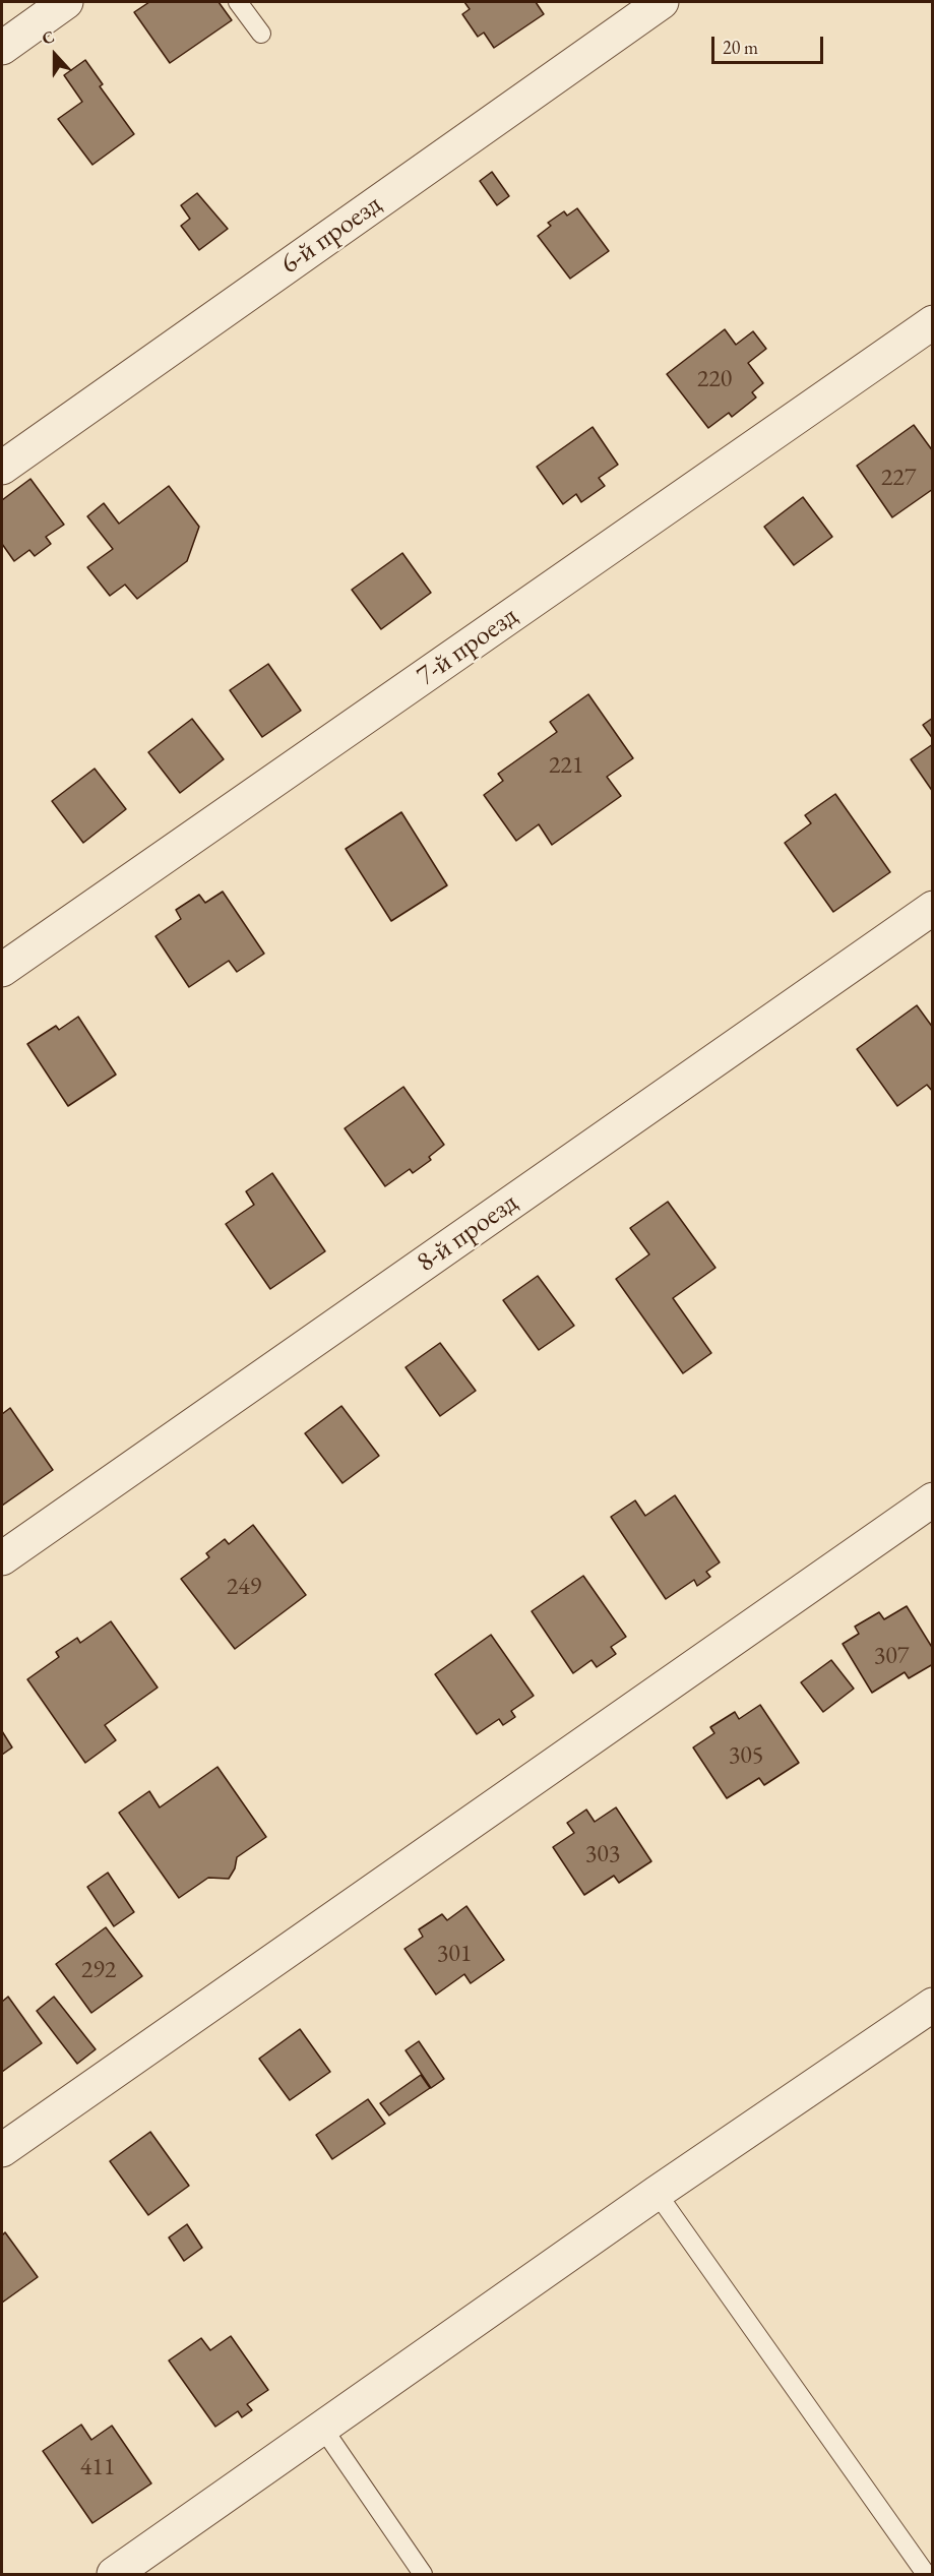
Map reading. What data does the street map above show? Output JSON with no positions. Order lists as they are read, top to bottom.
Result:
{
  "streets": {
    "street": ["6-й проезд", "7-й проезд", "8-й проезд"]
  },
  "house_numbers": [
    "220",
    "227",
    "221",
    "249",
    "307",
    "305",
    "303",
    "301",
    "292",
    "411"
  ],
  "scale_bar": "20 m",
  "north": "top"
}
